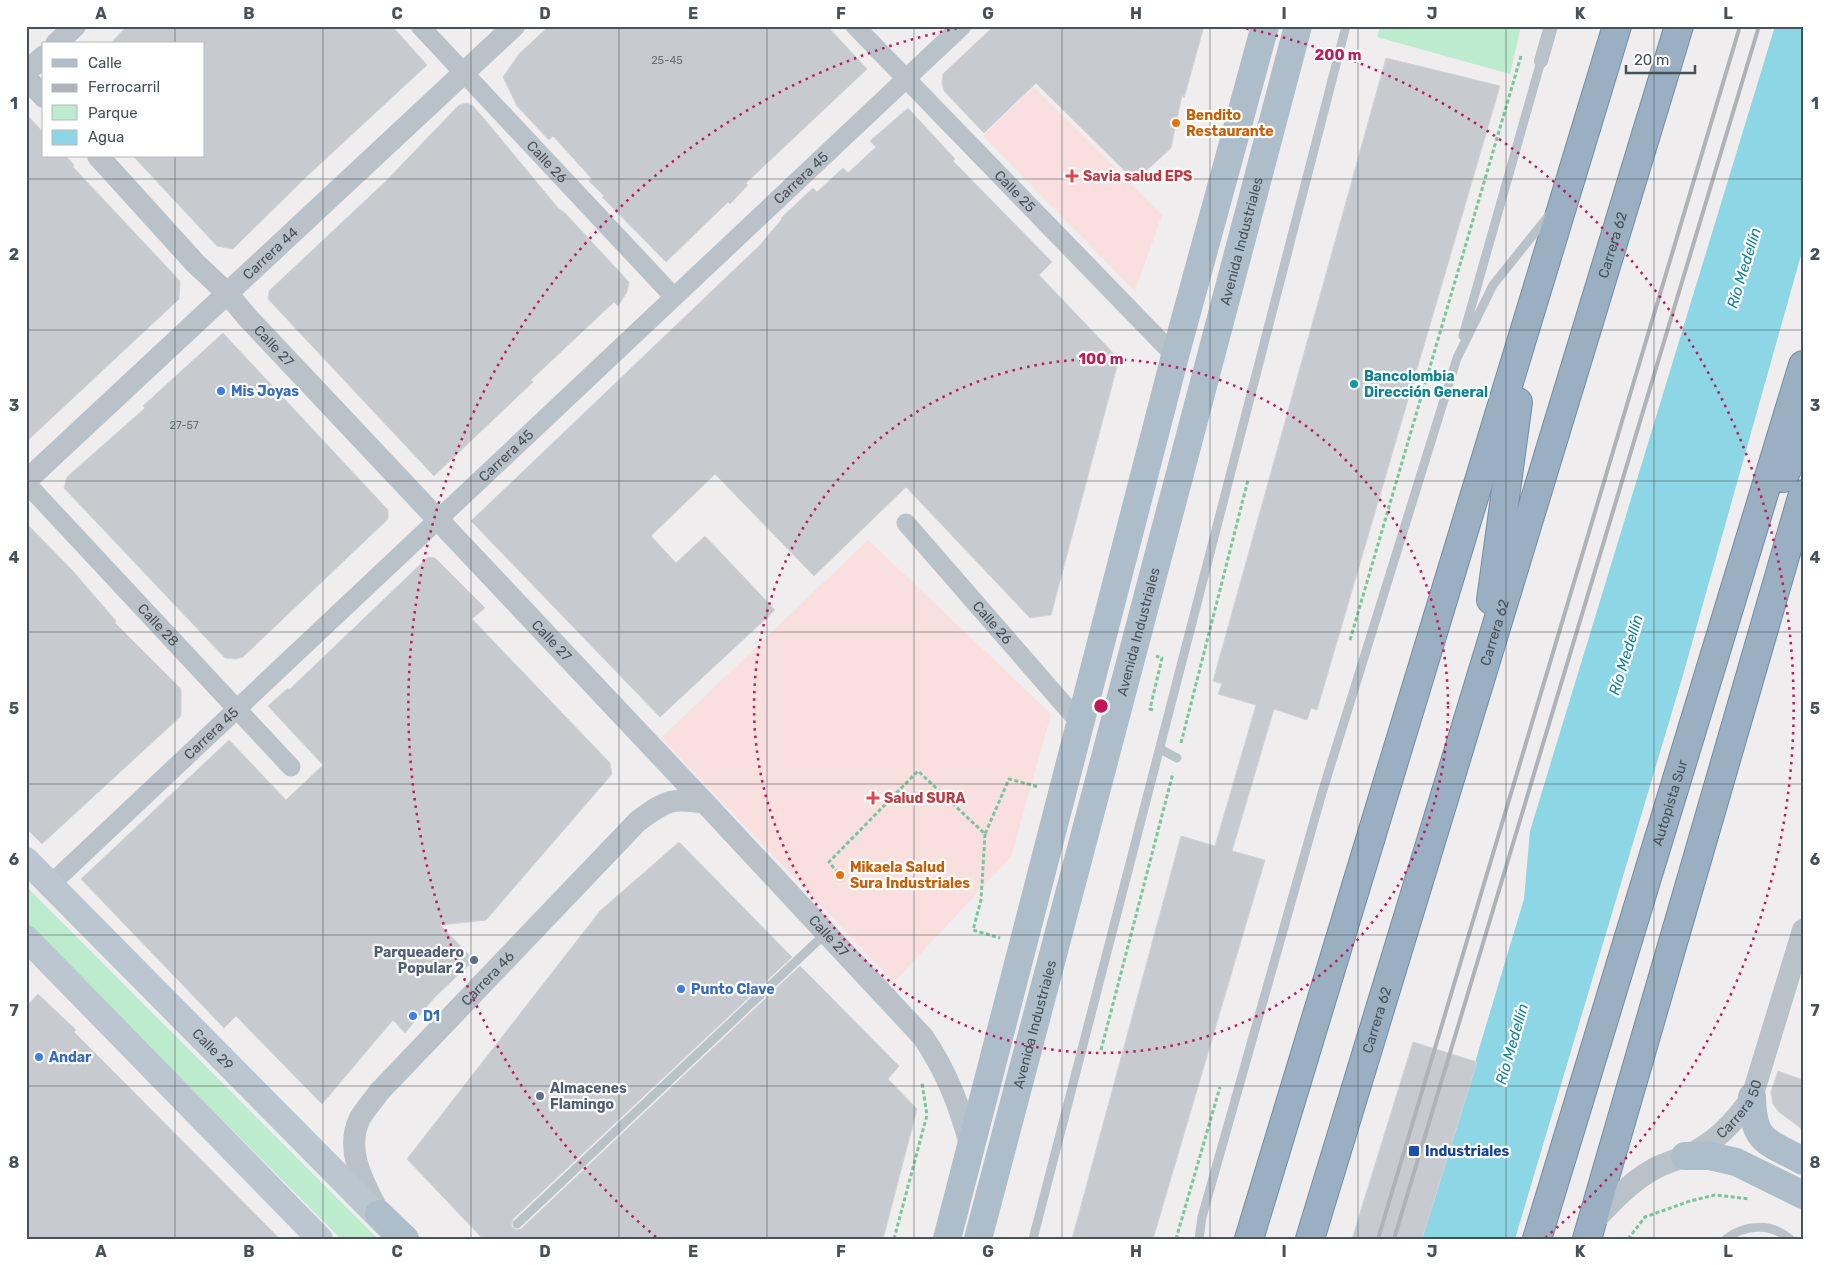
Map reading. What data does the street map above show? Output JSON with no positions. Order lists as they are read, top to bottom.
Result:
{
  "streets": {
    "highway": ["Carrera 62", "Autopista Sur"],
    "main road": ["Avenida Industriales", "Calle 29"],
    "street": [
      "Calle 26",
      "Carrera 45",
      "Calle 25",
      "Carrera 44",
      "Calle 27",
      "Calle 28",
      "Carrera 46",
      "Carrera 50"
    ]
  },
  "crossings": [
    ["Calle 26", "Carrera 45"],
    ["Calle 26", "Carrera 44"],
    ["Carrera 45", "Calle 25"],
    ["Carrera 45", "Calle 27"],
    ["Carrera 45", "Calle 28"],
    ["Carrera 45", "Calle 29"],
    ["Carrera 44", "Calle 27"],
    ["Carrera 44", "Calle 28"],
    ["Calle 27", "Carrera 46"],
    ["Carrera 46", "Calle 29"]
  ],
  "water": ["Río Medellín"],
  "places": {
    "other": [
      "Bendito Restaurante",
      "Bancolombia Dirección General",
      "Mis Joyas",
      "Mikaela Salud Sura Industriales",
      "Parqueadero Popular 2",
      "Punto Clave",
      "D1",
      "Andar",
      "Almacenes Flamingo"
    ],
    "health": ["Savia salud EPS", "Salud SURA"],
    "transit": ["Industriales"]
  },
  "house_numbers": ["25-45", "27-57"],
  "legend": [
    "Calle",
    "Ferrocarril",
    "Parque",
    "Agua"
  ],
  "scale_bar": "20 m",
  "grid": {
    "columns": [
      "A",
      "B",
      "C",
      "D",
      "E",
      "F",
      "G",
      "H",
      "I",
      "J",
      "K",
      "L"
    ],
    "rows": [
      "1",
      "2",
      "3",
      "4",
      "5",
      "6",
      "7",
      "8"
    ]
  },
  "rings": ["200 m", "100 m"]
}
